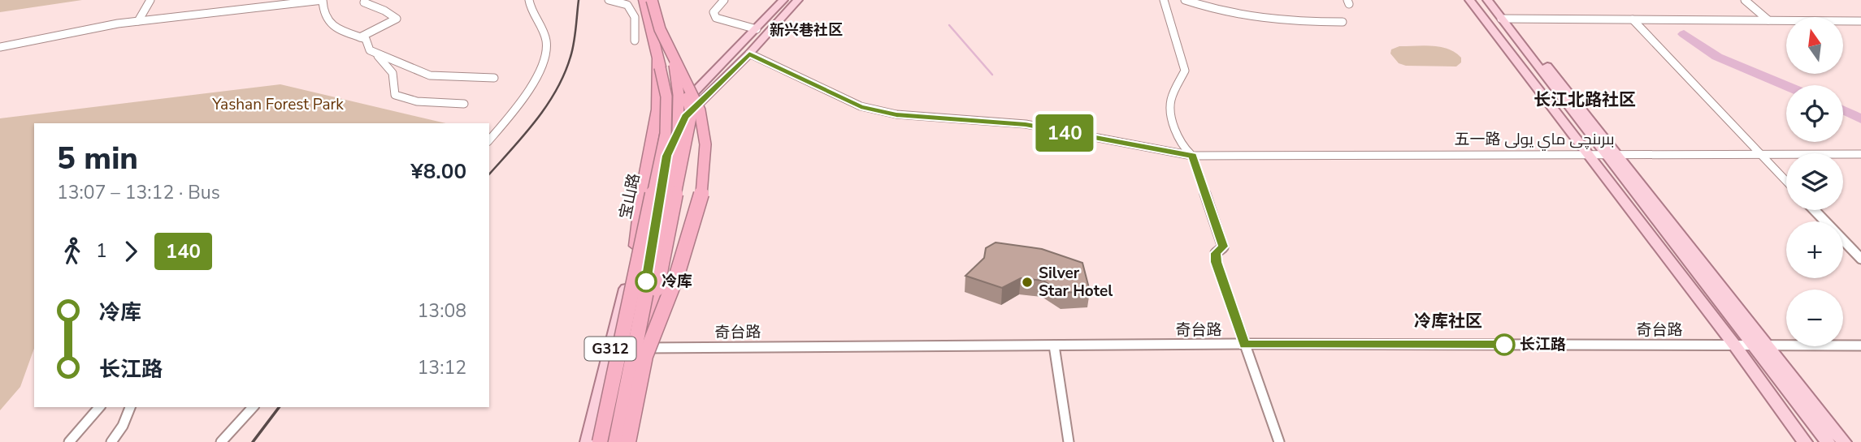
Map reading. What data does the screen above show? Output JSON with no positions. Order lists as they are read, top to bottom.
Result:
{
  "streets": {
    "main road": ["宝山路", "G312"],
    "street": ["五一路 بىرىنچى ماي يولى", "奇台路"]
  },
  "crossings": [
    ["五一路 بىرىنچى ماي يولى", "宝山路"],
    ["宝山路", "奇台路"]
  ],
  "districts": ["新兴巷社区", "长江北路社区", "冷库社区"],
  "parks": ["Yashan Forest Park"],
  "places": ["冷库", "Silver Star Hotel", "长江路"],
  "lines": ["bus line 140"],
  "north": "top",
  "page": {
    "on_map": "140",
    "map_buttons": ["+", "−"],
    "heading": ["5 min", "13:07 – 13:12 · Bus", "¥8.00"],
    "legs": ["1", "140"],
    "list": [
      {
        "name": "冷库",
        "value": "13:08"
      },
      {
        "name": "长江路",
        "value": "13:12"
      }
    ]
  }
}
